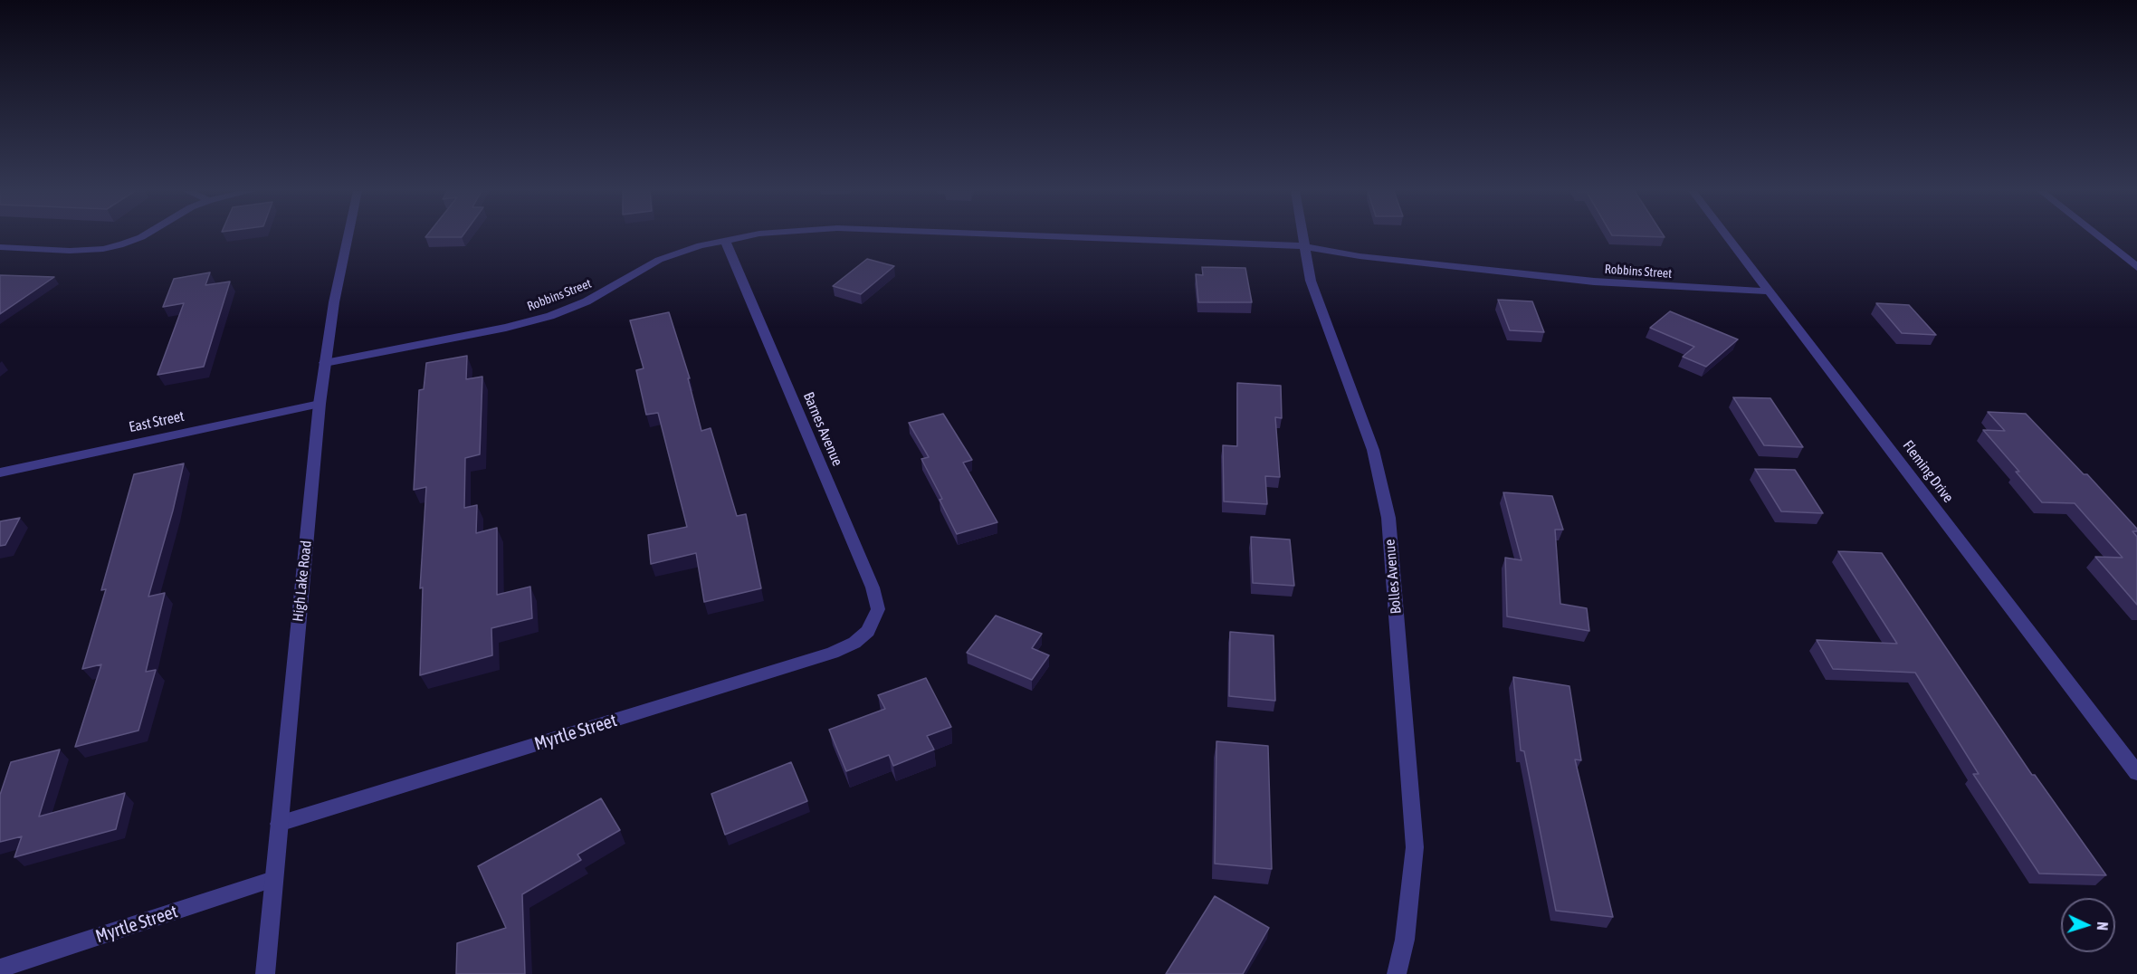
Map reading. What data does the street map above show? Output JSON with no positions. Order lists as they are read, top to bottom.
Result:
{
  "streets": {
    "street": [
      "Robbins Street",
      "East Street",
      "Barnes Avenue",
      "Fleming Drive",
      "Bolles Avenue",
      "High Lake Road",
      "Myrtle Street"
    ]
  },
  "crossings": [
    ["Robbins Street", "Barnes Avenue"],
    ["Robbins Street", "Fleming Drive"],
    ["Robbins Street", "Bolles Avenue"],
    ["Robbins Street", "High Lake Road"],
    ["East Street", "High Lake Road"],
    ["Barnes Avenue", "Myrtle Street"],
    ["High Lake Road", "Myrtle Street"]
  ],
  "north": "right"
}
